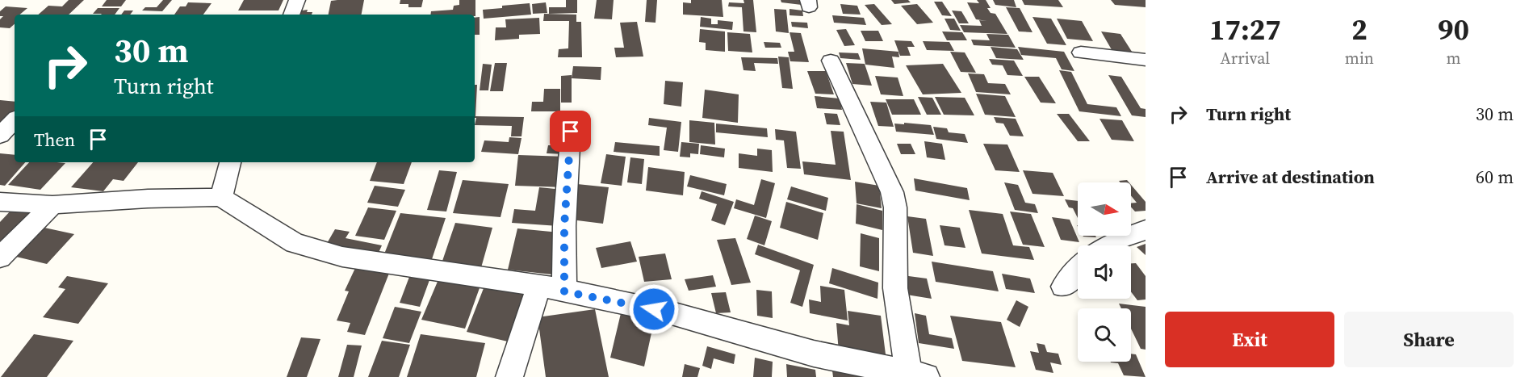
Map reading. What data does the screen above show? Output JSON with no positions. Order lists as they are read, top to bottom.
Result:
{
  "north": "right",
  "page": {
    "eta": [
      "17:27",
      "Arrival",
      "2",
      "min",
      "90",
      "m"
    ],
    "turn": ["30 m", "Turn right"],
    "list": [
      {
        "name": "Turn right",
        "value": "30 m"
      },
      {
        "name": "Arrive at destination",
        "value": "60 m"
      }
    ],
    "then": "Then",
    "buttons": ["Exit", "Share"]
  }
}
